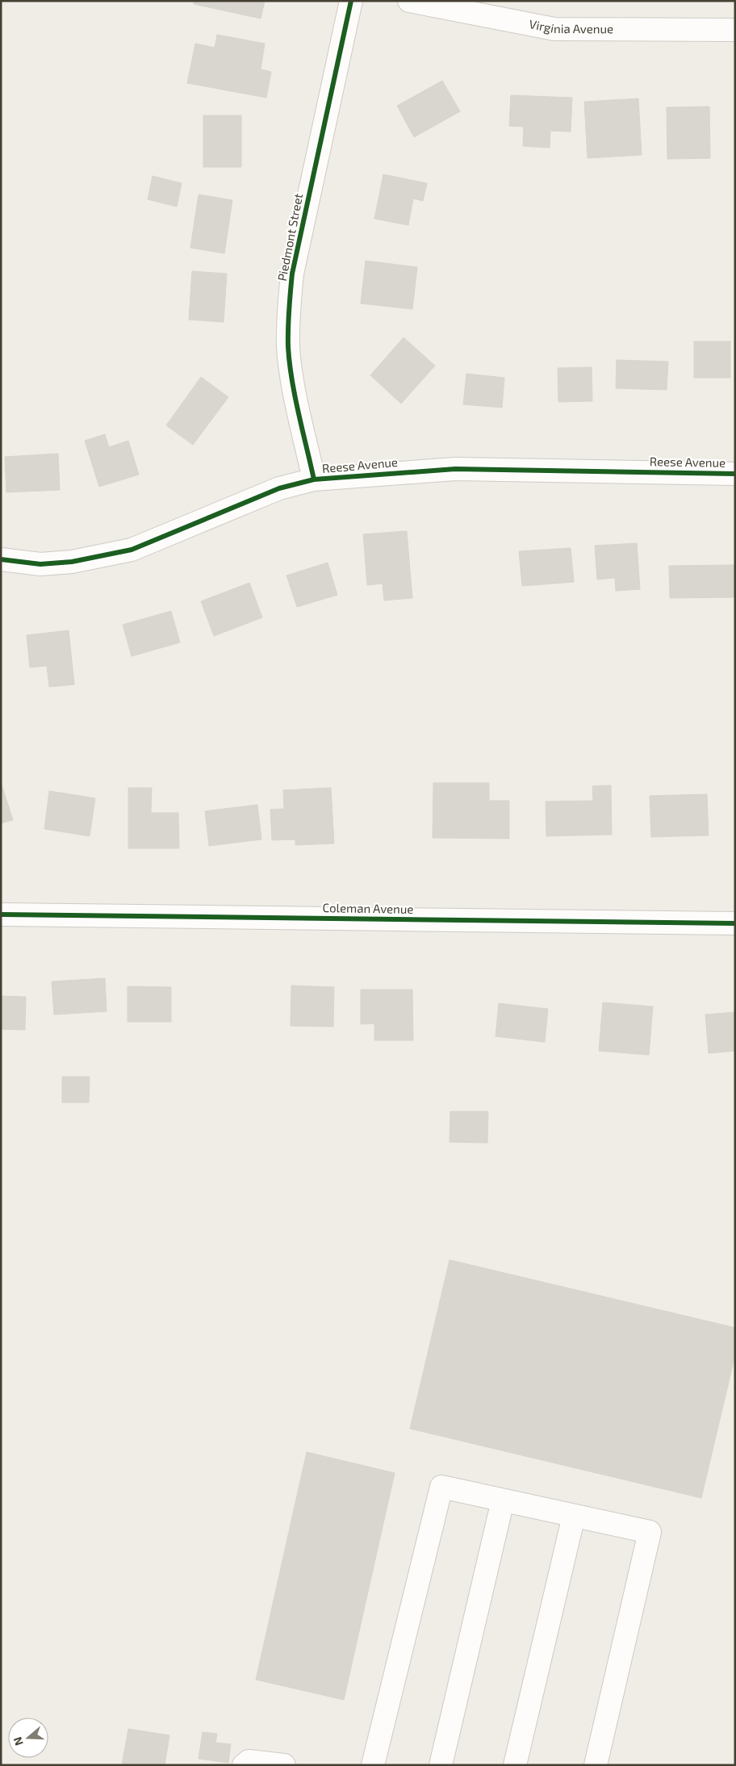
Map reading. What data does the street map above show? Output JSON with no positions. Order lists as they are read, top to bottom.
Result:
{
  "streets": {
    "street": [
      "Virginia Avenue",
      "Piedmont Street",
      "Reese Avenue",
      "Coleman Avenue"
    ]
  },
  "crossings": [
    ["Piedmont Street", "Reese Avenue"]
  ],
  "north": "left"
}
